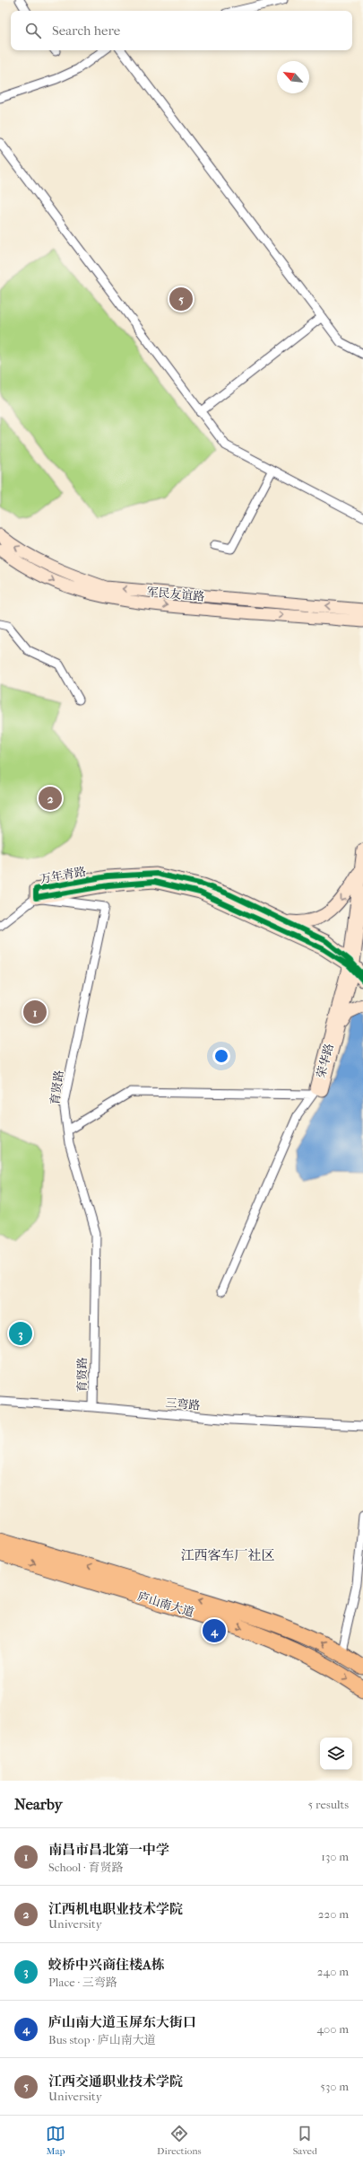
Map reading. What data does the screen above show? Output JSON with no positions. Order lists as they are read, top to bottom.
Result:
{
  "streets": {
    "highway": ["庐山南大道"],
    "street": [
      "军民友谊路",
      "万年青路",
      "荣华路",
      "育贤路",
      "三弯路"
    ]
  },
  "crossings": [
    ["万年青路", "荣华路"],
    ["万年青路", "育贤路"],
    ["育贤路", "三弯路"]
  ],
  "districts": ["江西客车厂社区"],
  "north": "top left",
  "page": {
    "search": "Search here",
    "pins": [
      "5",
      "2",
      "1",
      "3",
      "4"
    ],
    "heading": ["Nearby", "5 results"],
    "list": [
      {
        "mark": "1",
        "name": "南昌市昌北第一中学",
        "note": "School · 育贤路",
        "value": "130 m"
      },
      {
        "mark": "2",
        "name": "江西机电职业技术学院",
        "note": "University",
        "value": "220 m"
      },
      {
        "mark": "3",
        "name": "蛟桥中兴商住楼A栋",
        "note": "Place · 三弯路",
        "value": "240 m"
      },
      {
        "mark": "4",
        "name": "庐山南大道玉屏东大街口",
        "note": "Bus stop · 庐山南大道",
        "value": "400 m"
      },
      {
        "mark": "5",
        "name": "江西交通职业技术学院",
        "note": "University",
        "value": "530 m"
      }
    ],
    "nav": ["Map", "Directions", "Saved"]
  }
}
